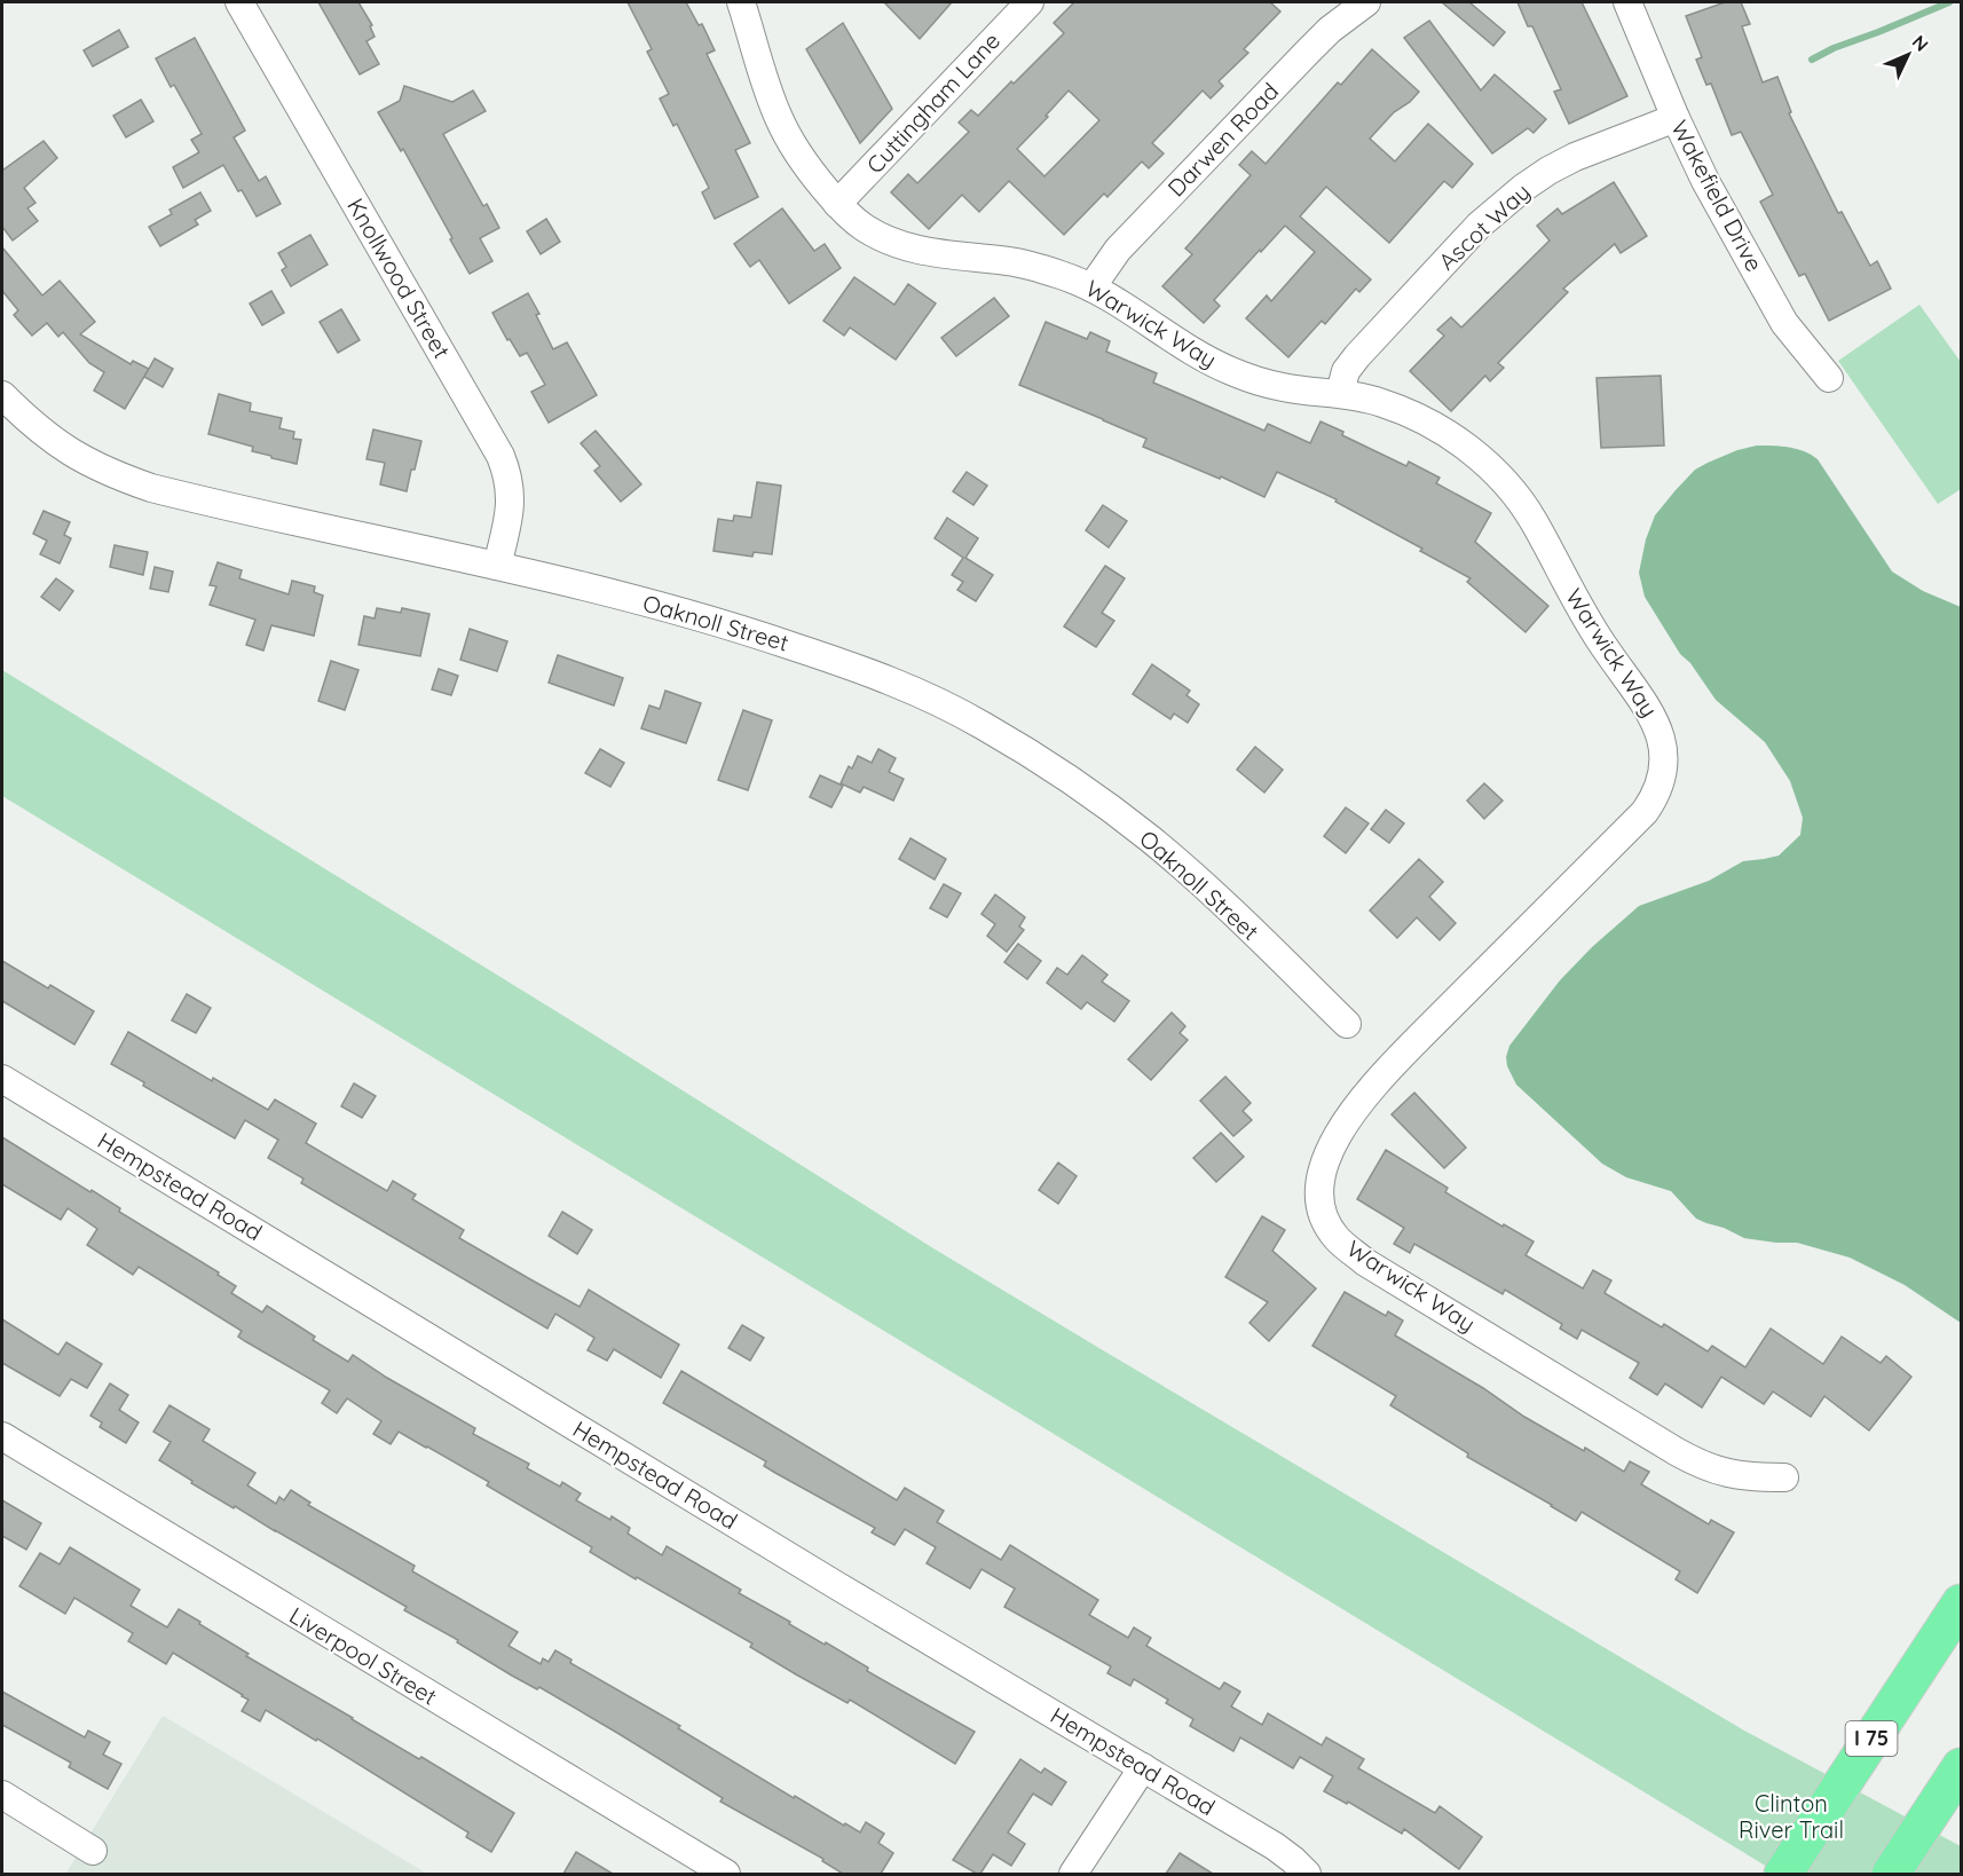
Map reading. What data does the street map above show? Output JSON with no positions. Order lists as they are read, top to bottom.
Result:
{
  "streets": {
    "highway": ["I 75"],
    "street": [
      "Cuttingham Lane",
      "Darwen Road",
      "Wakefield Drive",
      "Ascot Way",
      "Knollwood Street",
      "Warwick Way",
      "Oaknoll Street",
      "Hempstead Road",
      "Liverpool Street"
    ]
  },
  "crossings": [
    ["Cuttingham Lane", "Warwick Way"],
    ["Darwen Road", "Warwick Way"],
    ["Wakefield Drive", "Ascot Way"],
    ["Ascot Way", "Warwick Way"],
    ["Knollwood Street", "Oaknoll Street"]
  ],
  "parks": ["Clinton River Trail"],
  "north": "top right"
}
